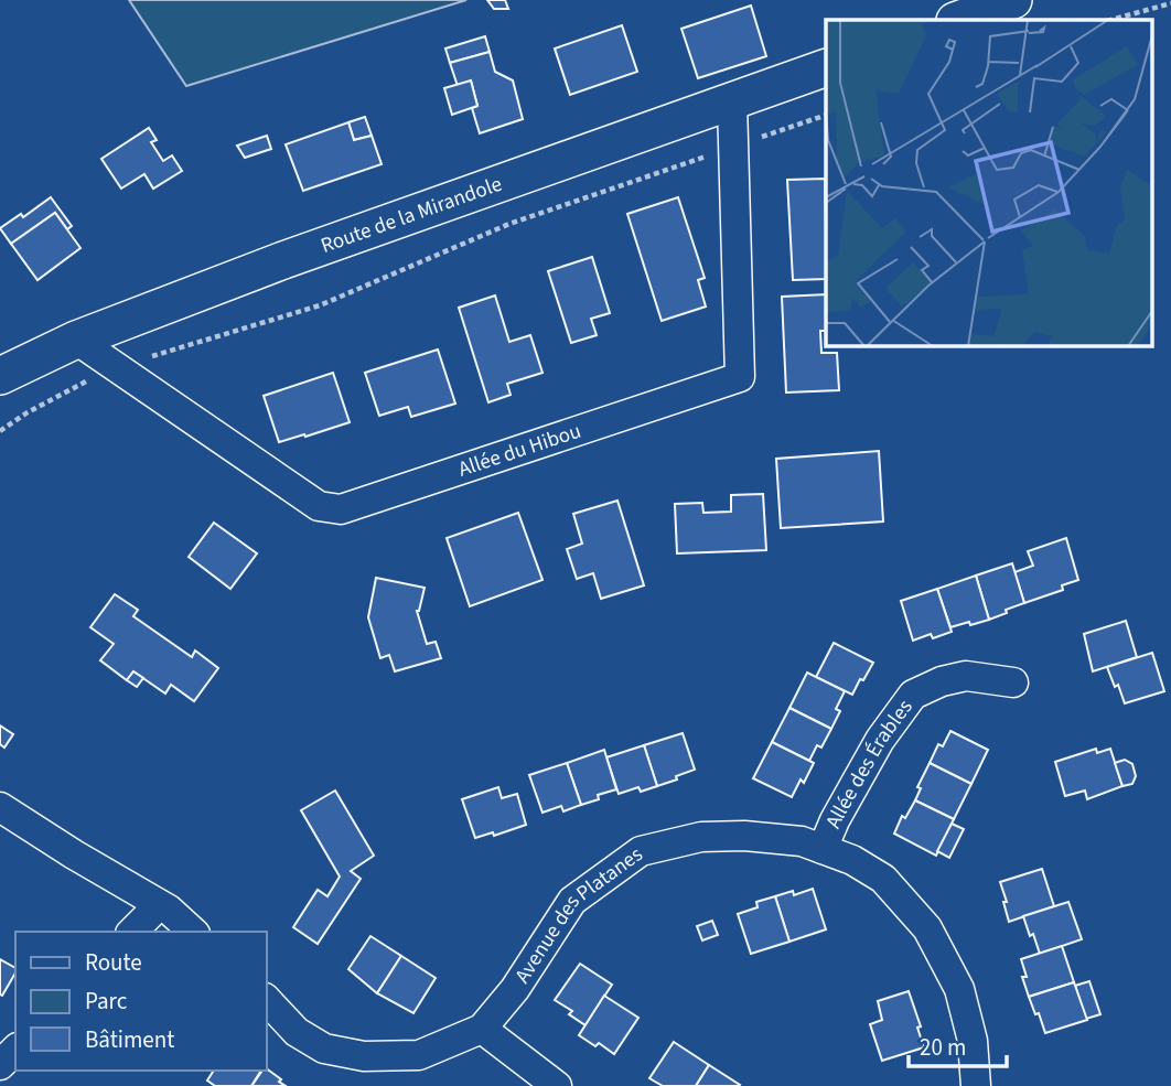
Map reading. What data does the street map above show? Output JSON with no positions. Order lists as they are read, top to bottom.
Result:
{
  "streets": {
    "street": [
      "Route de la Mirandole",
      "Allée du Hibou",
      "Allée des Érables",
      "Avenue des Platanes"
    ]
  },
  "crossings": [
    ["Route de la Mirandole", "Allée du Hibou"],
    ["Allée des Érables", "Avenue des Platanes"]
  ],
  "legend": ["Route", "Parc", "Bâtiment"],
  "scale_bar": "20 m"
}
